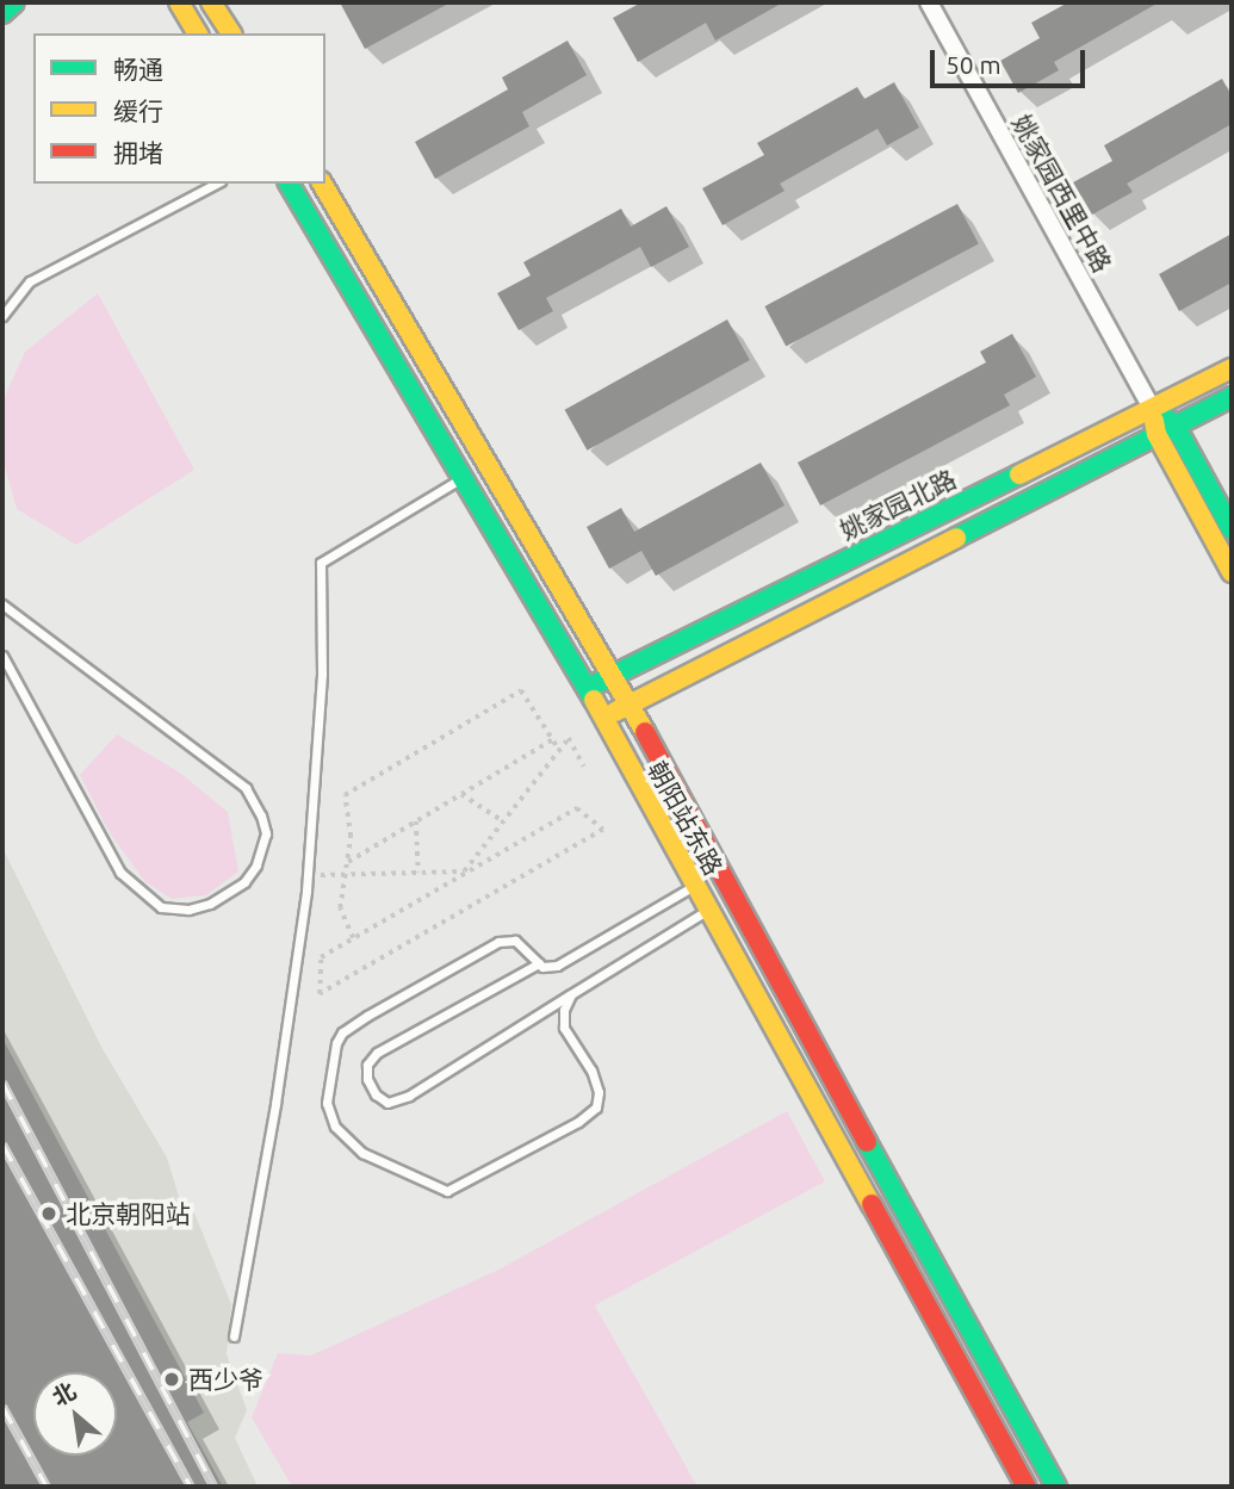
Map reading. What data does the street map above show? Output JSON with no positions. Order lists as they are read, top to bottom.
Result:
{
  "streets": {
    "main road": ["姚家园西里中路", "姚家园北路", "朝阳站东路"]
  },
  "crossings": [
    ["姚家园西里中路", "姚家园北路"],
    ["姚家园北路", "朝阳站东路"]
  ],
  "places": ["北京朝阳站", "西少爷"],
  "legend": ["畅通", "缓行", "拥堵"],
  "scale_bar": "50 m",
  "north": "top left"
}
